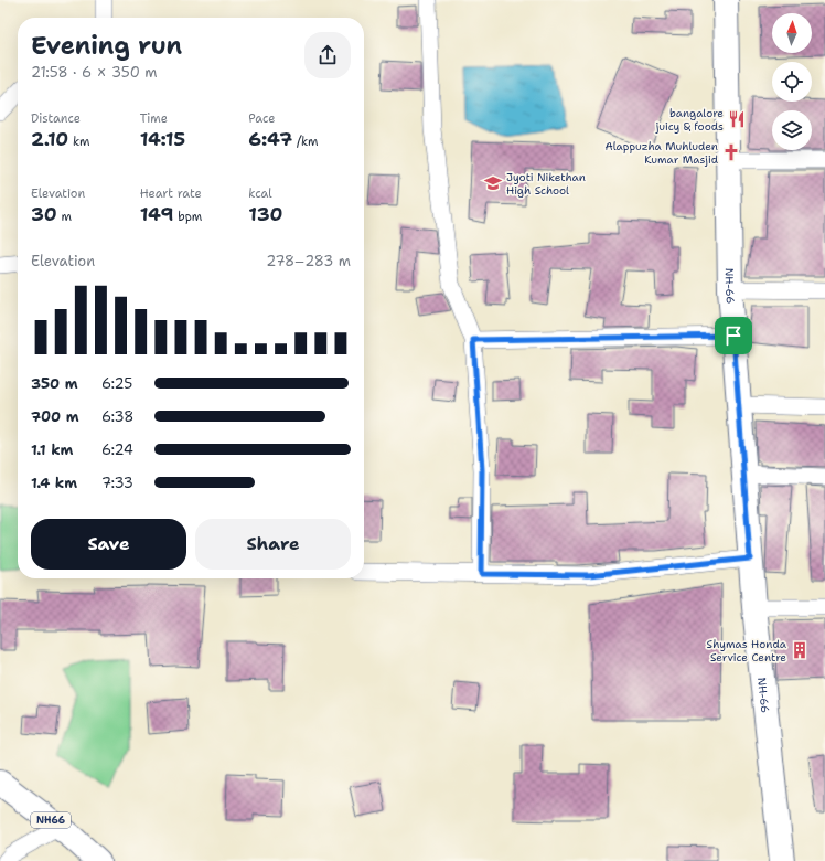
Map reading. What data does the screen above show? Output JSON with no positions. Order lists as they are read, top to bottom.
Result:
{
  "streets": {
    "main road": ["NH-66", "NH66"]
  },
  "places": {
    "restaurant": ["bangalore juicy & foods"],
    "church": ["Alappuzha Muhluden Kumar Masjid"],
    "school or university": ["Jyoti Nikethan High School"],
    "building": ["Shymas Honda Service Centre"]
  },
  "north": "top",
  "page": {
    "heading": ["Evening run", "21:58 · 6 × 350 m"],
    "stats": [
      ["Distance", "2.10 km"],
      ["Time", "14:15"],
      ["Pace", "6:47 /km"],
      ["Elevation", "30 m"],
      ["Heart rate", "149 bpm"],
      ["kcal", "130"]
    ],
    "chart": ["Elevation", "278–283 m"],
    "list": [
      {
        "name": "350 m",
        "note": "6:25"
      },
      {
        "name": "700 m",
        "note": "6:38"
      },
      {
        "name": "1.1 km",
        "note": "6:24"
      },
      {
        "name": "1.4 km",
        "note": "7:33"
      }
    ],
    "buttons": ["Save", "Share"]
  }
}
